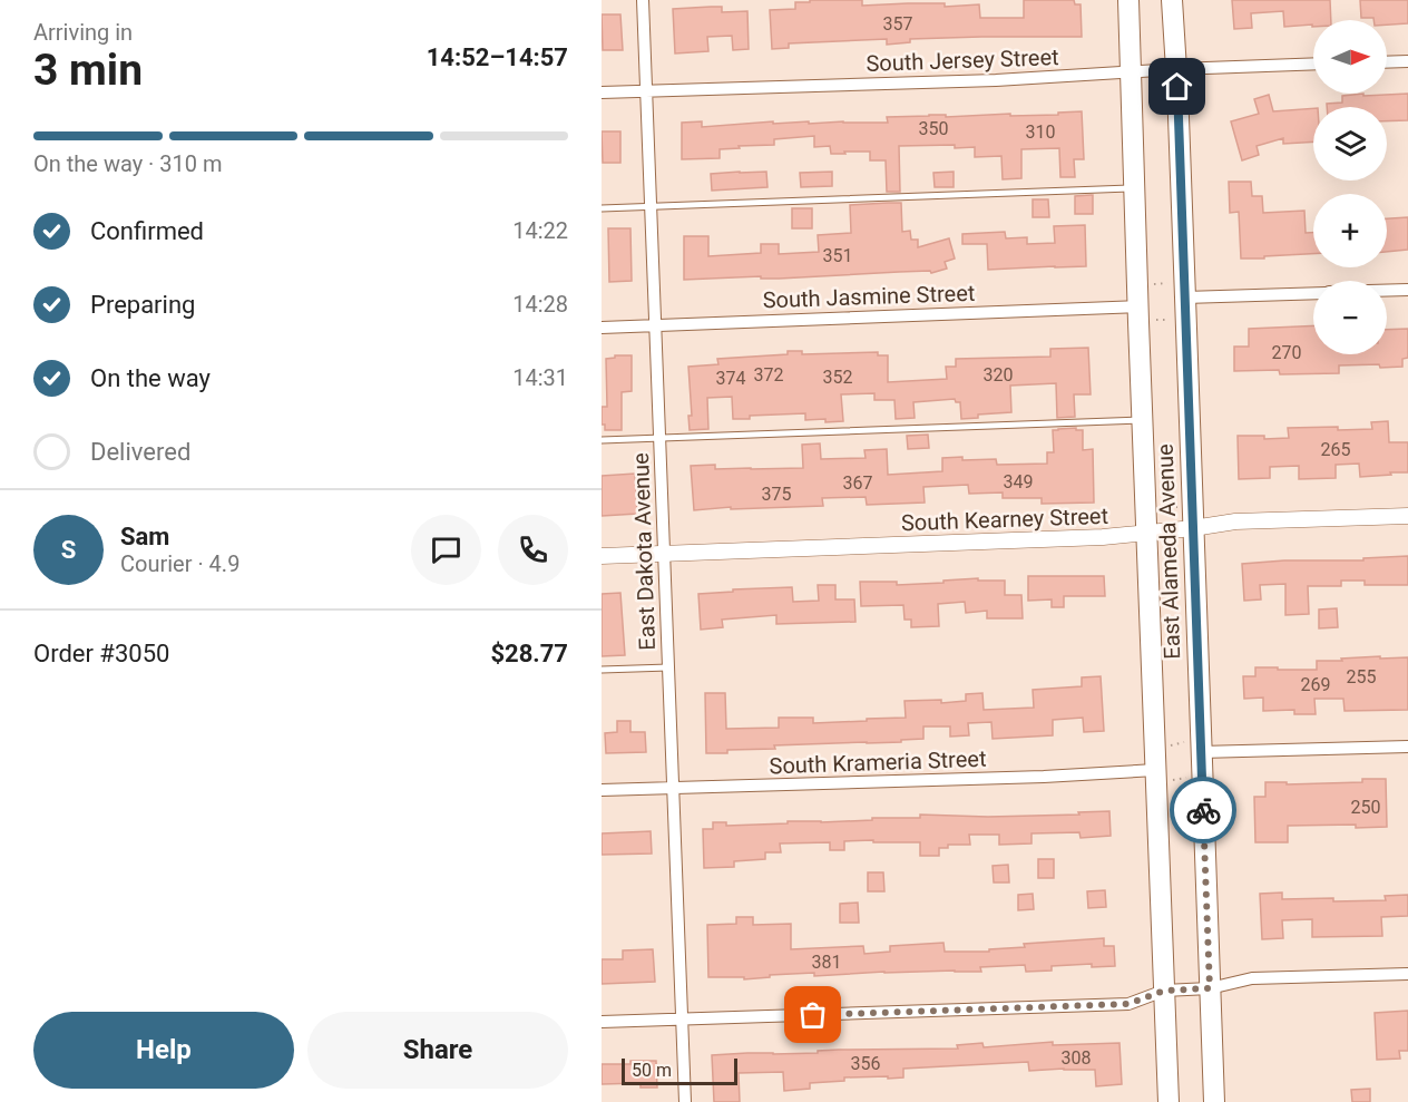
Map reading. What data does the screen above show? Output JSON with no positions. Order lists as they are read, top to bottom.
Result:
{
  "streets": {
    "main road": ["East Alameda Avenue"],
    "street": [
      "South Jersey Street",
      "South Jasmine Street",
      "South Kearney Street",
      "East Dakota Avenue",
      "South Krameria Street"
    ]
  },
  "crossings": [
    ["South Jersey Street", "East Dakota Avenue"],
    ["South Jersey Street", "East Alameda Avenue"],
    ["South Jasmine Street", "East Dakota Avenue"],
    ["South Jasmine Street", "East Alameda Avenue"],
    ["South Kearney Street", "East Dakota Avenue"],
    ["South Kearney Street", "East Alameda Avenue"],
    ["East Dakota Avenue", "South Krameria Street"],
    ["East Alameda Avenue", "South Krameria Street"]
  ],
  "house_numbers": [
    "357",
    "350",
    "310",
    "351",
    "270",
    "372",
    "320",
    "352",
    "374",
    "265",
    "349",
    "367",
    "375",
    "255",
    "269",
    "250",
    "381",
    "308",
    "356"
  ],
  "scale_bar": "50 m",
  "north": "right",
  "page": {
    "heading": ["3 min", "Arriving in", "14:52–14:57"],
    "panel": [
      "Sam",
      "Courier · 4.9",
      "Order #3050",
      "$28.77"
    ],
    "map_buttons": ["+", "−"],
    "bar": "On the way · 310 m",
    "list": [
      ["Confirmed", "14:22"],
      ["Preparing", "14:28"],
      ["On the way", "14:31"],
      "Delivered"
    ],
    "round": "S",
    "buttons": ["Help", "Share"],
    "scale": "50 m"
  }
}
